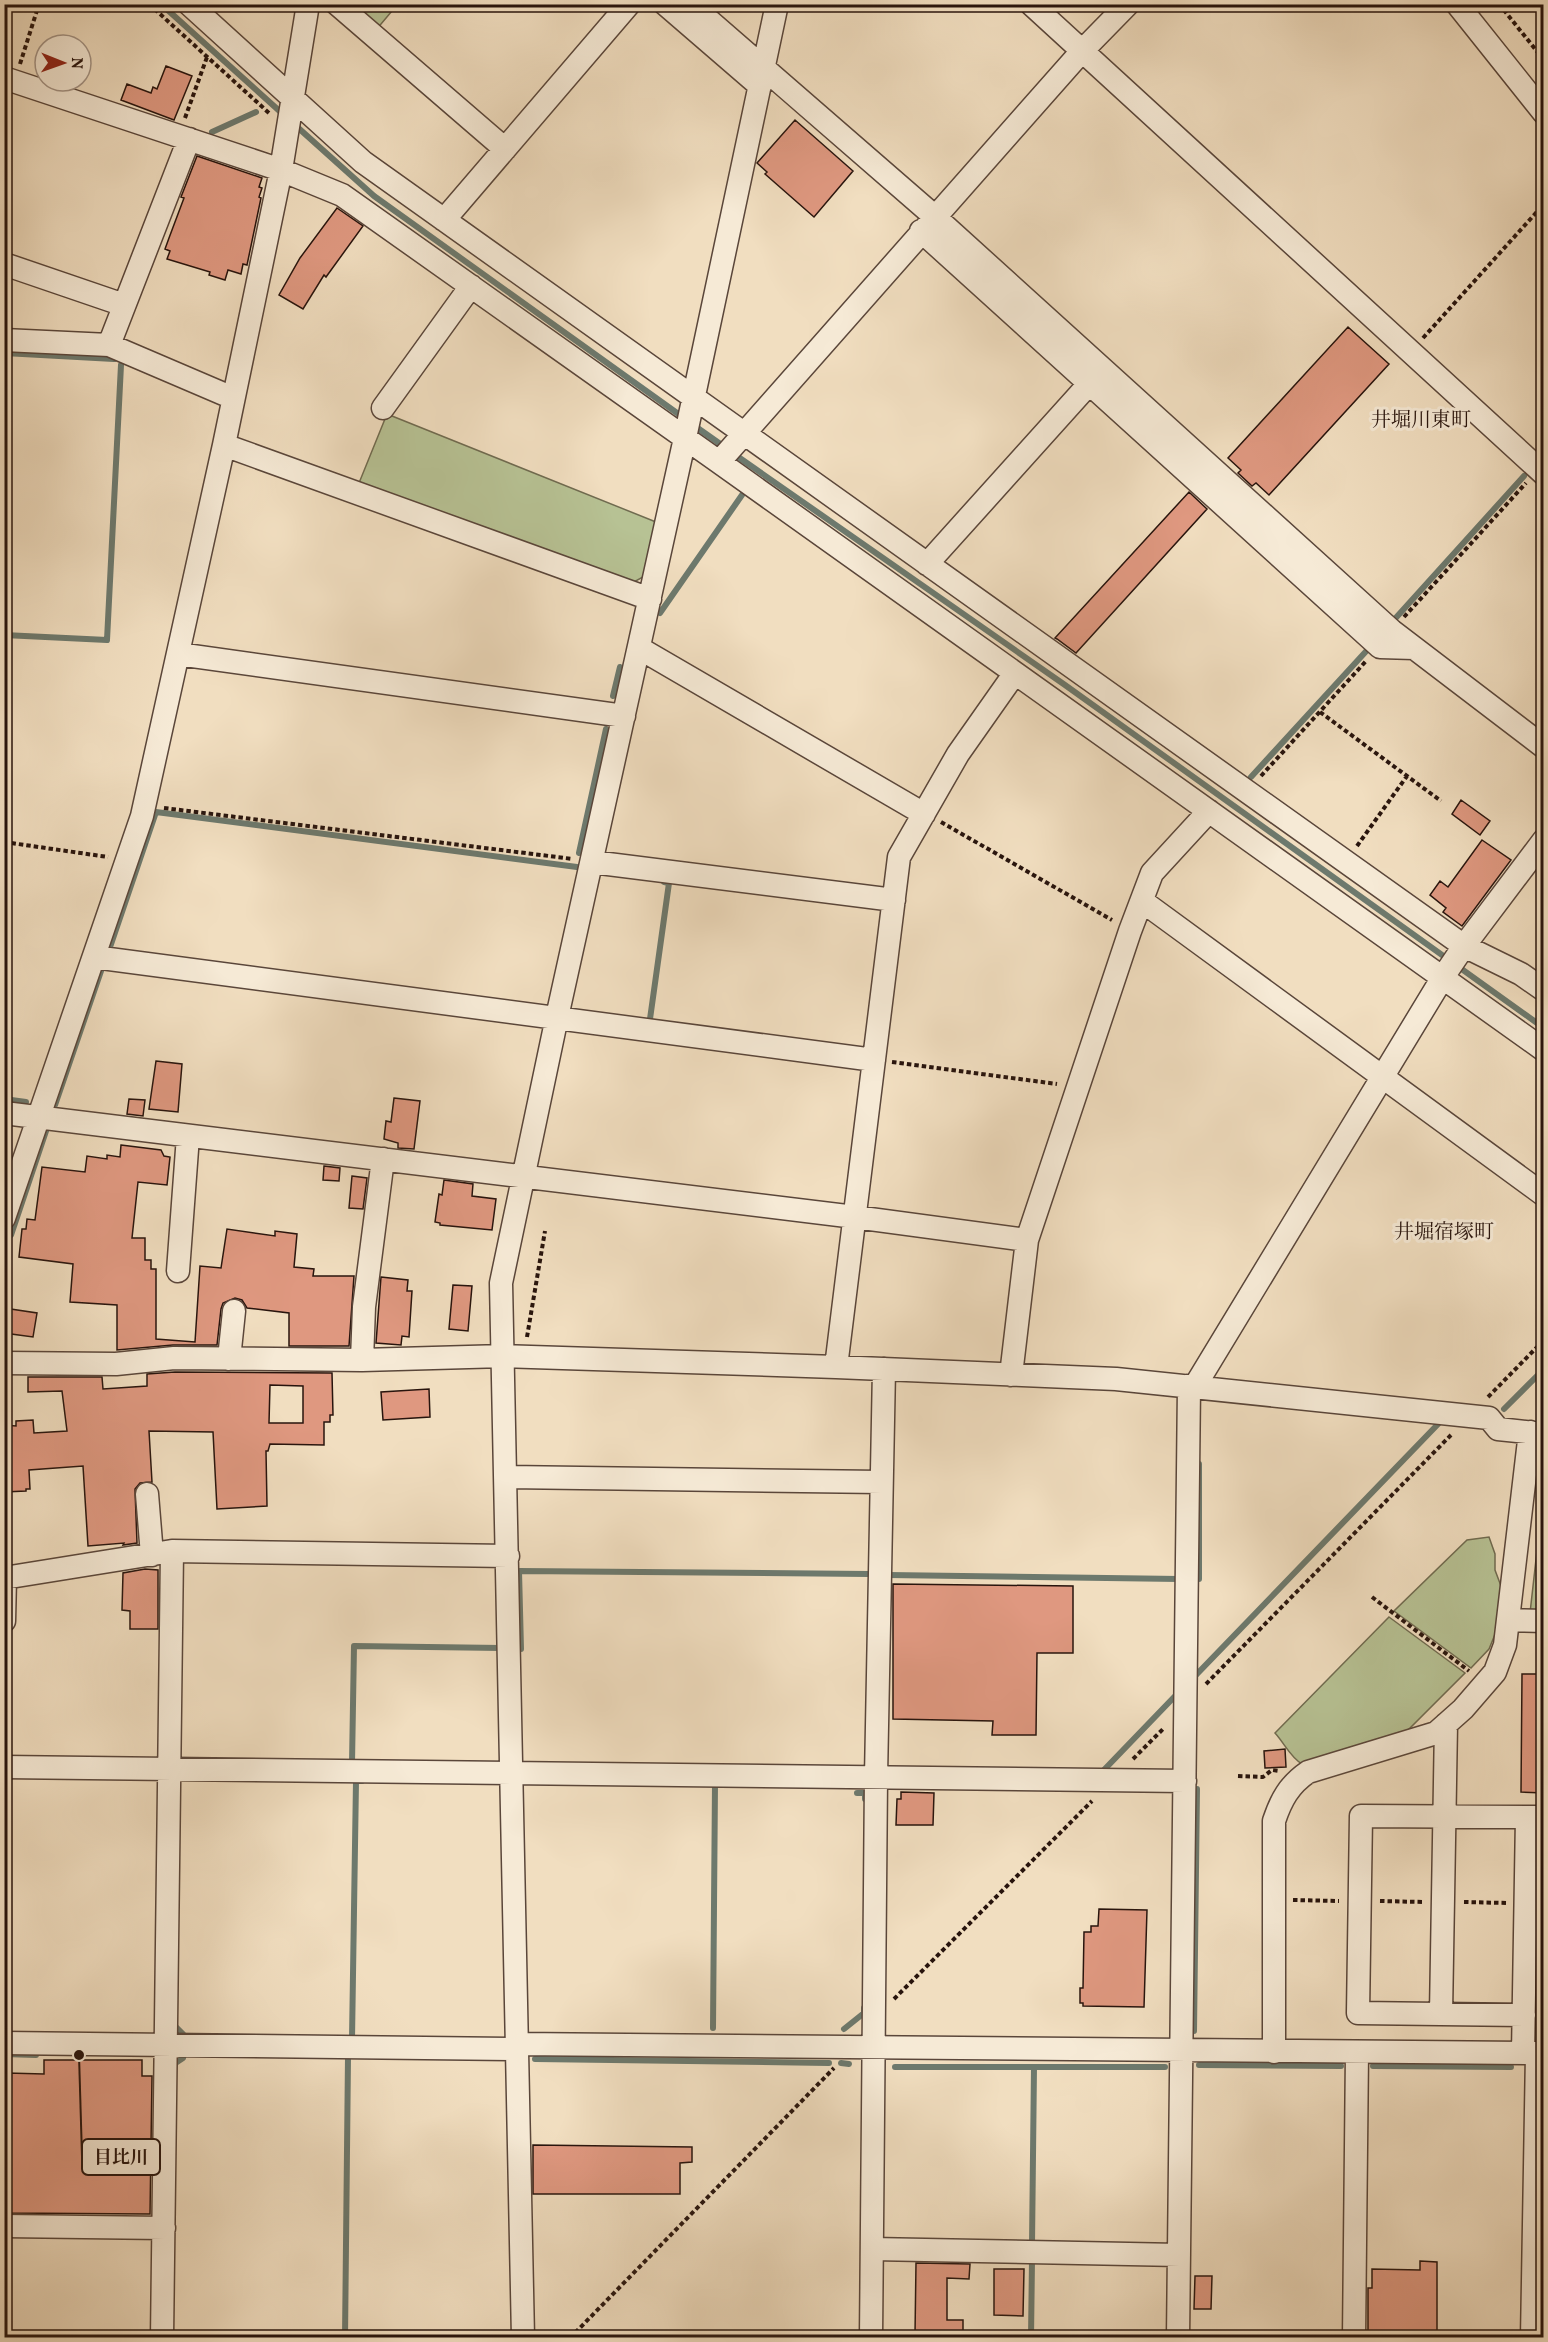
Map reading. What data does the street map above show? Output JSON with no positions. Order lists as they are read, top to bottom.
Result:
{
  "districts": ["井堀川東町", "井堀宿塚町"],
  "places": ["目比川"],
  "north": "right"
}
